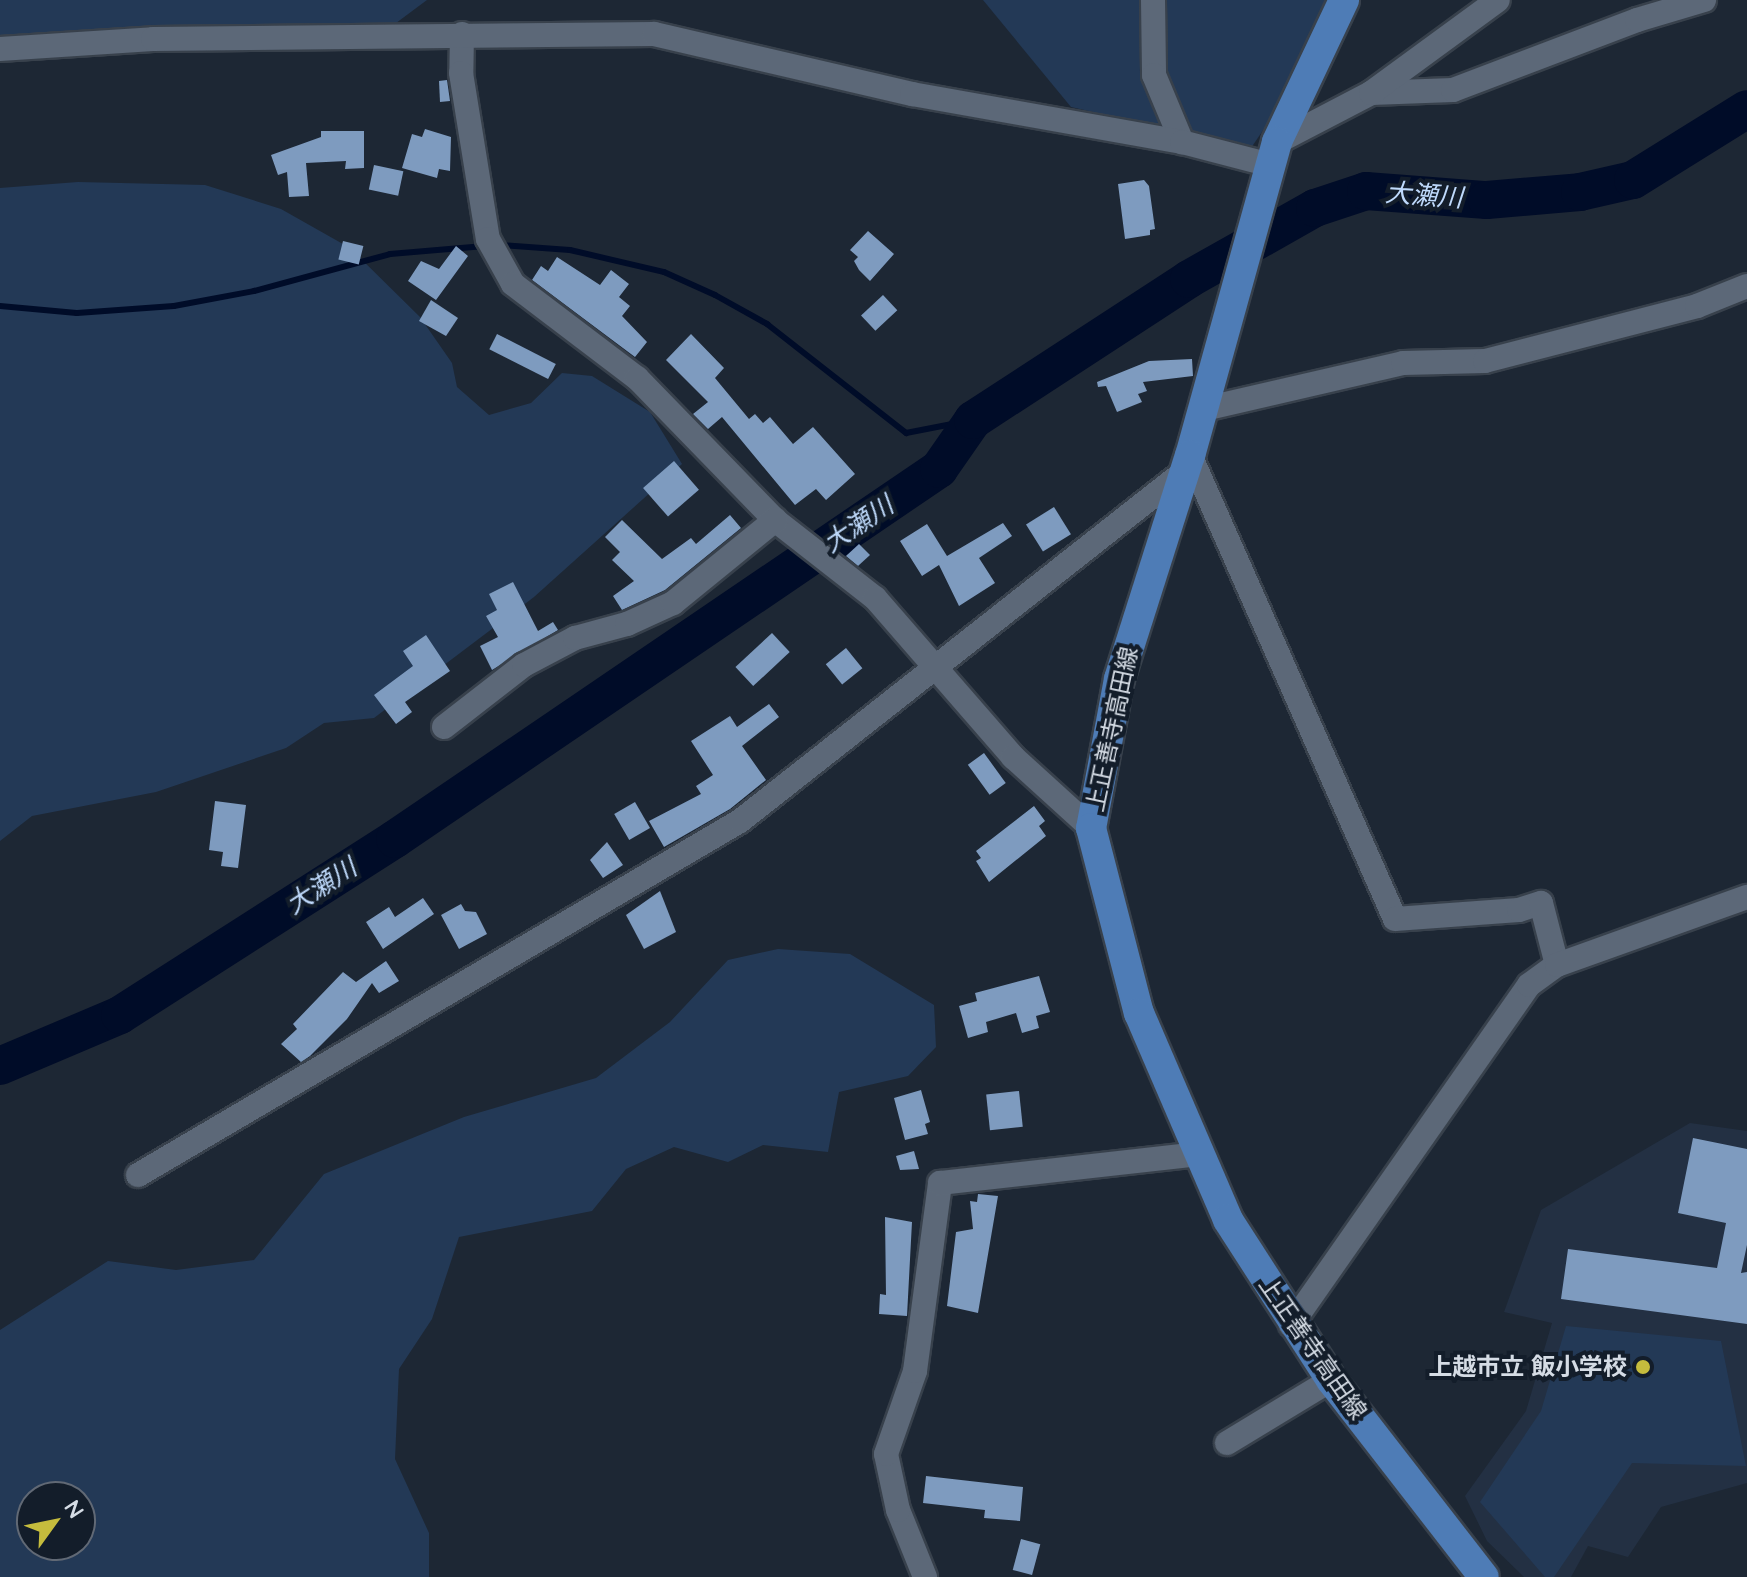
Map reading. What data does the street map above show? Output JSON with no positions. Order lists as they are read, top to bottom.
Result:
{
  "streets": {
    "main road": ["上正善寺高田線"]
  },
  "water": ["大瀬川"],
  "places": ["上越市立 飯小学校"],
  "north": "top right"
}
